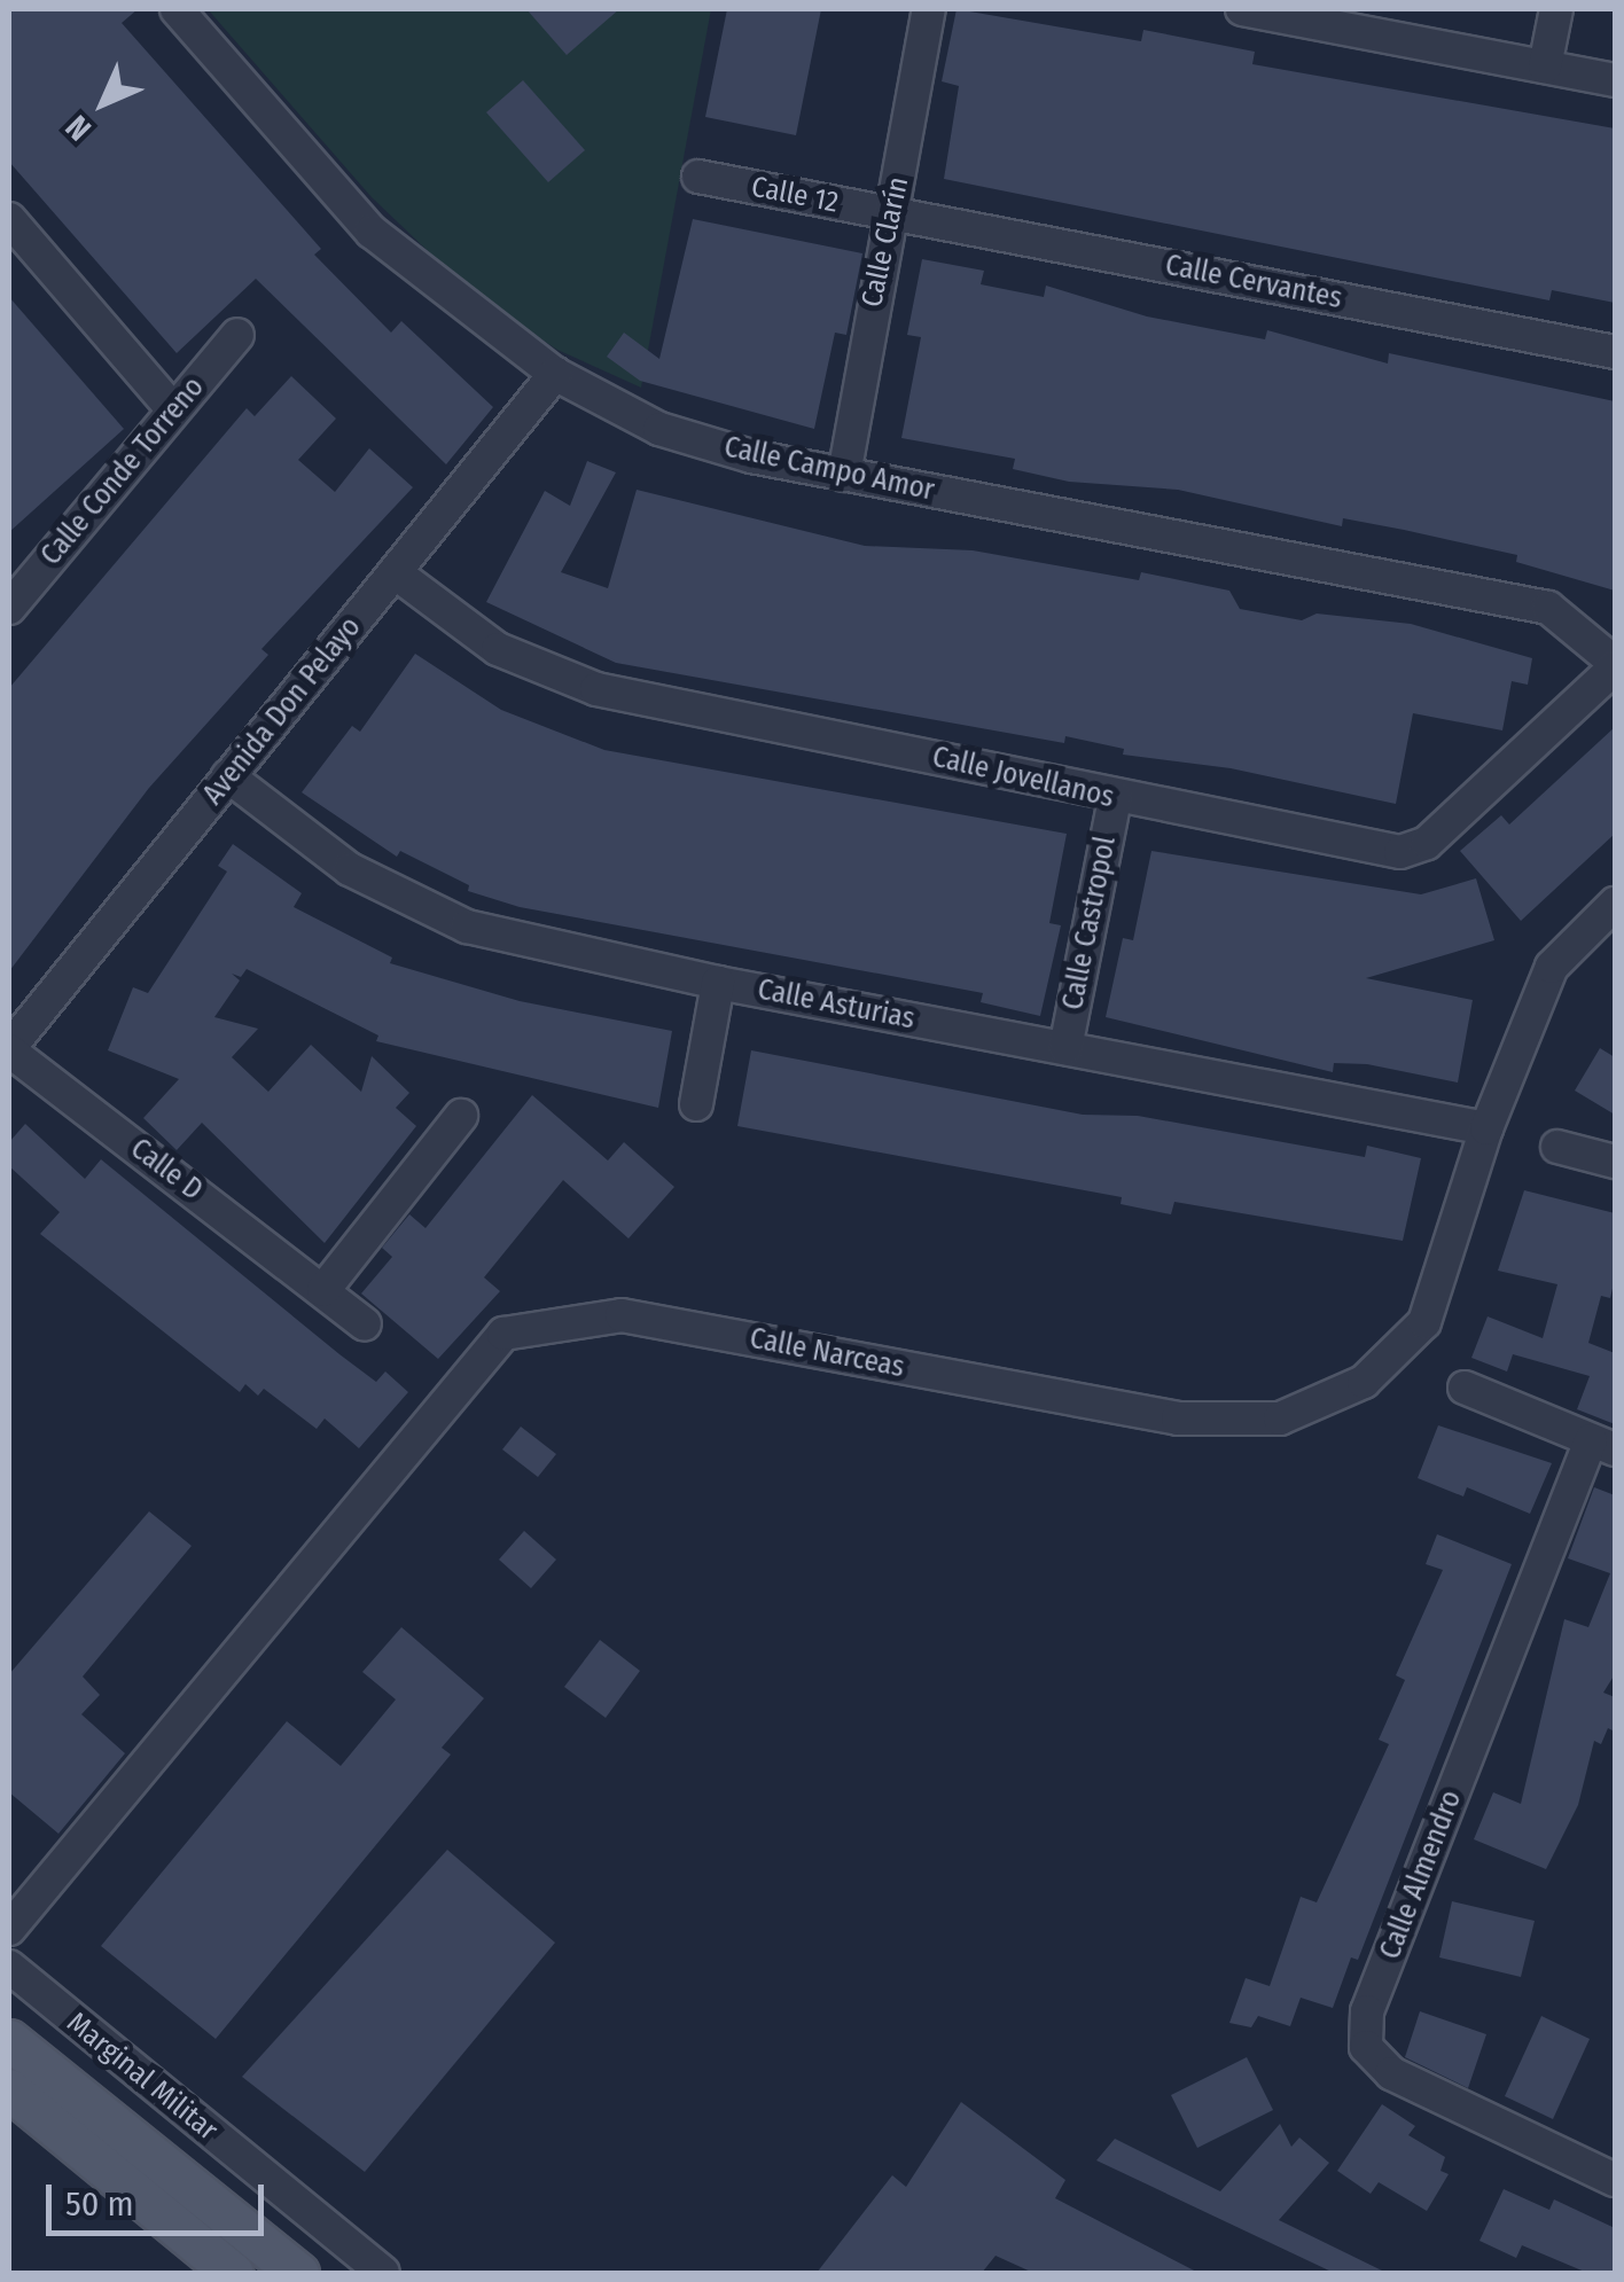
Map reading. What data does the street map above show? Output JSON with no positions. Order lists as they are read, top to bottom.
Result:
{
  "streets": {
    "street": [
      "Calle 12",
      "Calle Clarín",
      "Calle Cervantes",
      "Calle Campo Amor",
      "Calle Conde Torreno",
      "Avenida Don Pelayo",
      "Calle Jovellanos",
      "Calle Castropol",
      "Calle Asturias",
      "Calle D",
      "Calle Narceas",
      "Calle Almendro",
      "Marginal Militar"
    ]
  },
  "crossings": [
    ["Calle 12", "Calle Clarín"],
    ["Calle 12", "Calle Cervantes"],
    ["Calle Clarín", "Calle Cervantes"],
    ["Calle Clarín", "Calle Campo Amor"],
    ["Calle Campo Amor", "Avenida Don Pelayo"],
    ["Calle Campo Amor", "Calle Jovellanos"],
    ["Avenida Don Pelayo", "Calle Jovellanos"],
    ["Avenida Don Pelayo", "Calle Asturias"],
    ["Avenida Don Pelayo", "Calle D"],
    ["Calle Jovellanos", "Calle Castropol"],
    ["Calle Castropol", "Calle Asturias"],
    ["Calle Asturias", "Calle Narceas"]
  ],
  "scale_bar": "50 m",
  "north": "bottom left"
}
